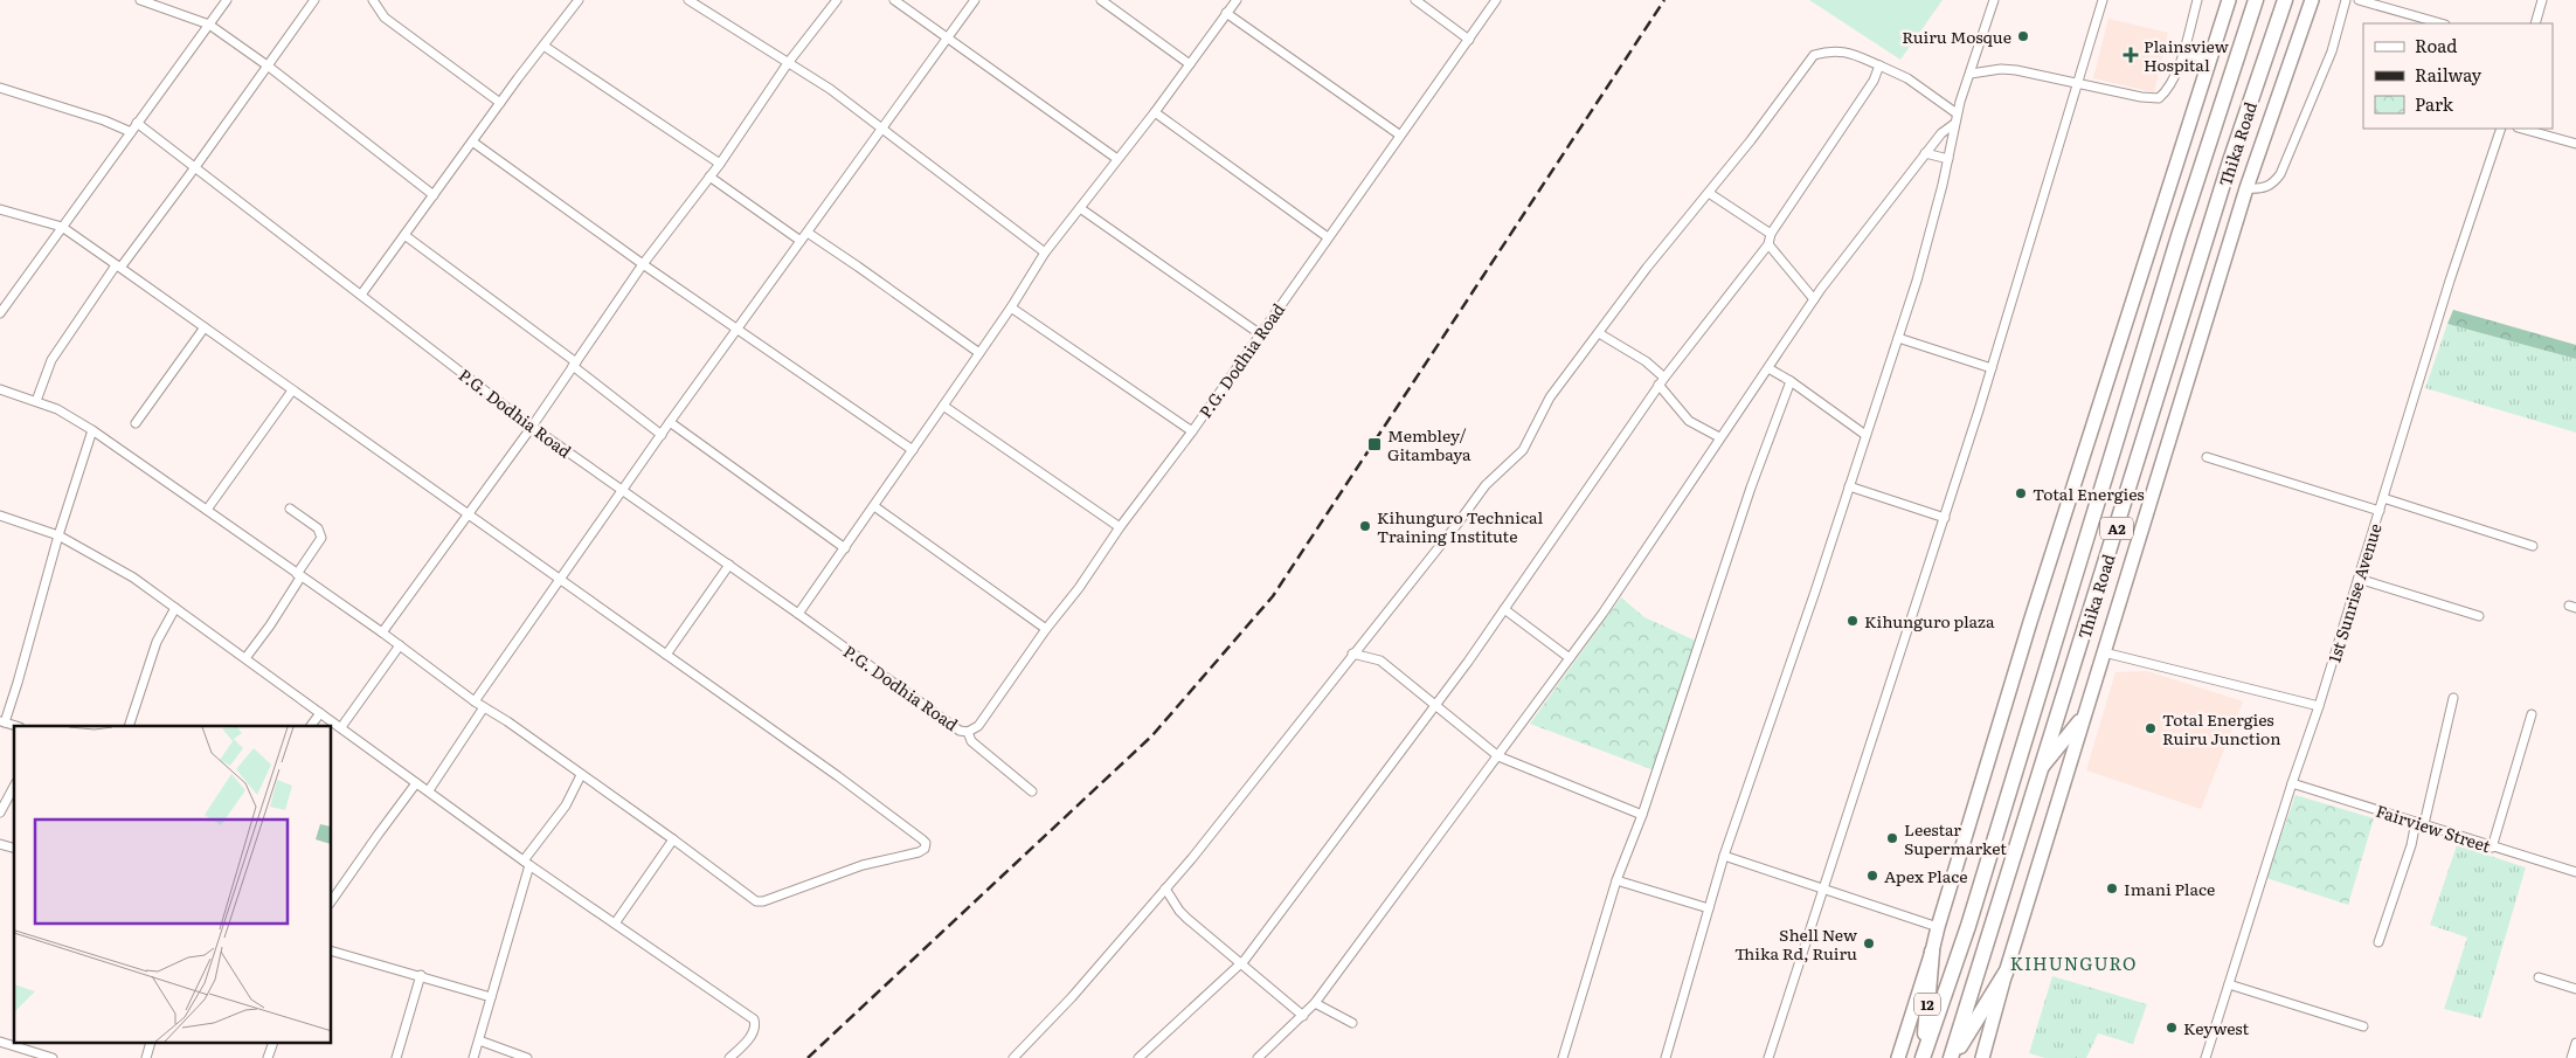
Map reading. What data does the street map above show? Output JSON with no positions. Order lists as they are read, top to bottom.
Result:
{
  "streets": {
    "highway": ["Thika Road", "A2", "12"],
    "street": ["P.G. Dodhia Road", "1st Sunrise Avenue", "Fairview Street"]
  },
  "crossings": [
    ["Thika Road", "12"],
    ["1st Sunrise Avenue", "Fairview Street"]
  ],
  "districts": ["KIHUNGURO"],
  "places": {
    "other": [
      "Ruiru Mosque",
      "Total Energies",
      "Kihunguro Technical Training Institute",
      "Kihunguro plaza",
      "Total Energies Ruiru Junction",
      "Leestar Supermarket",
      "Apex Place",
      "Imani Place",
      "Shell New Thika Rd, Ruiru",
      "Keywest"
    ],
    "health": ["Plainsview Hospital"],
    "transit": ["Membley/ Gitambaya"]
  },
  "legend": ["Road", "Railway", "Park"]
}
